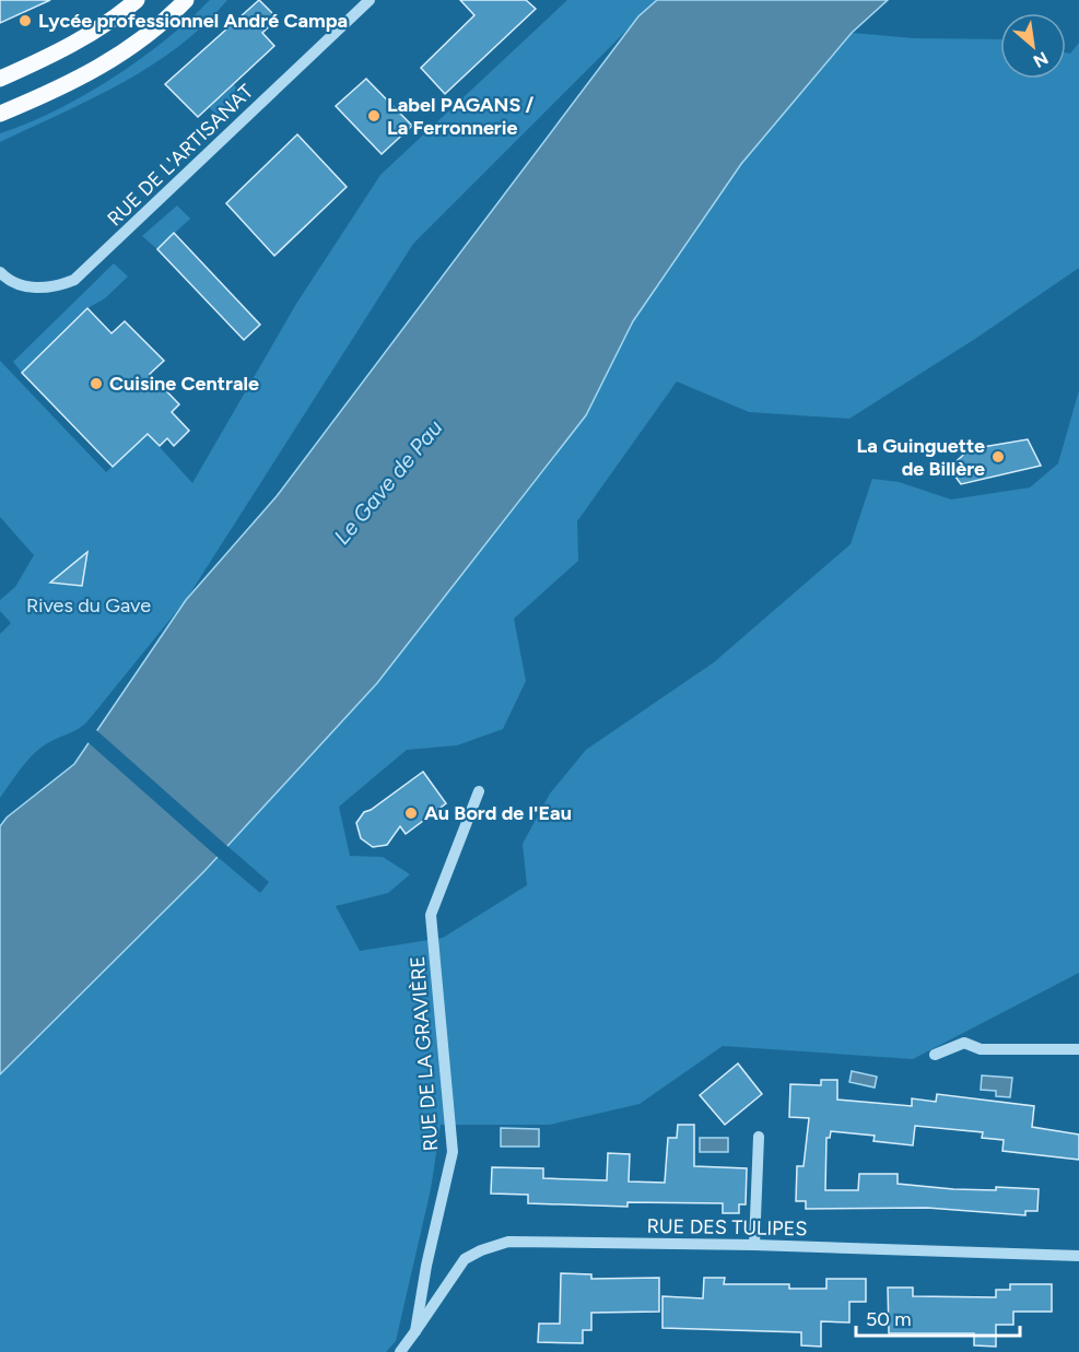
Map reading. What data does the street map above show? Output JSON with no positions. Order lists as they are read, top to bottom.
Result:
{
  "streets": {
    "street": ["RUE DE L'ARTISANAT", "RUE DE LA GRAVIÈRE", "RUE DES TULIPES"]
  },
  "crossings": [
    ["RUE DE LA GRAVIÈRE", "RUE DES TULIPES"]
  ],
  "water": ["Le Gave de Pau"],
  "parks": ["Rives du Gave"],
  "places": [
    "Lycée professionnel André Campa",
    "Label PAGANS / La Ferronnerie",
    "Cuisine Centrale",
    "La Guinguette de Billère",
    "Au Bord de l'Eau"
  ],
  "scale_bar": "50 m",
  "north": "bottom right"
}
